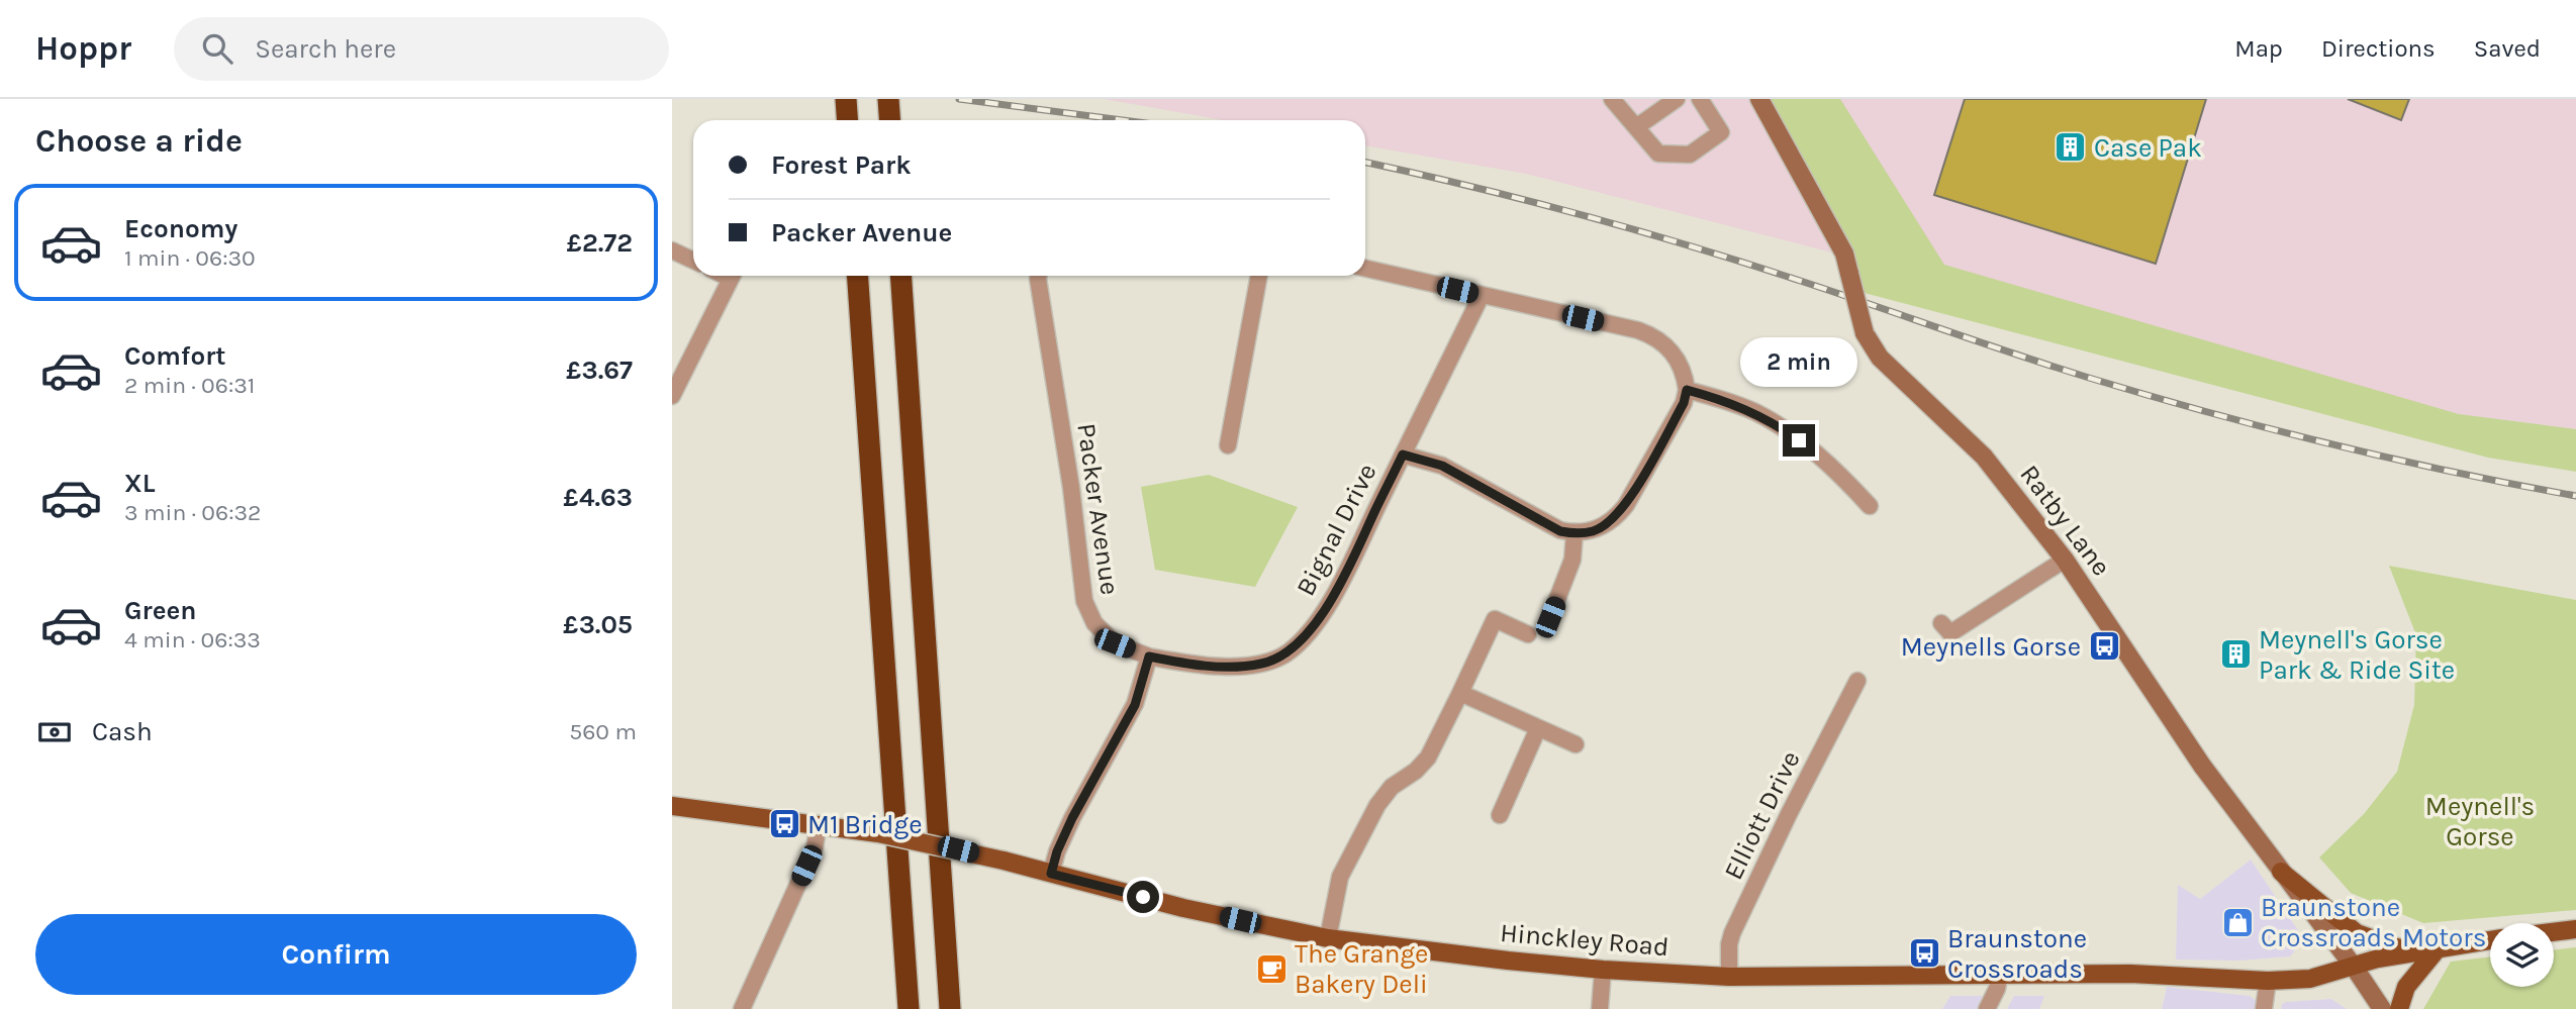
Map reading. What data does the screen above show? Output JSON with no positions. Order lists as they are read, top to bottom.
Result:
{
  "streets": {
    "main road": ["Ratby Lane", "Hinckley Road"],
    "street": ["Packer Avenue", "Bignal Drive", "Elliott Drive"]
  },
  "crossings": [
    ["Packer Avenue", "Bignal Drive"],
    ["Ratby Lane", "Hinckley Road"],
    ["Elliott Drive", "Hinckley Road"]
  ],
  "parks": ["Meynell's Gorse"],
  "places": {
    "building": ["Case Pak", "Meynell's Gorse Park & Ride Site"],
    "bus stop": ["Meynells Gorse", "M1 Bridge", "Braunstone Crossroads"],
    "shop": ["Braunstone Crossroads Motors"],
    "cafe": ["The Grange Bakery Deli"]
  },
  "page": {
    "header": "Hoppr",
    "search": "Search here",
    "nav": ["Map", "Directions", "Saved"],
    "heading": "Choose a ride",
    "banner": ["Forest Park", "Packer Avenue"],
    "list": [
      {
        "name": "Economy",
        "note": "1 min · 06:30",
        "value": "£2.72"
      },
      {
        "name": "Comfort",
        "note": "2 min · 06:31",
        "value": "£3.67"
      },
      {
        "name": "XL",
        "note": "3 min · 06:32",
        "value": "£4.63"
      },
      {
        "name": "Green",
        "note": "4 min · 06:33",
        "value": "£3.05"
      }
    ],
    "bubble": "2 min",
    "pay": ["Cash", "560 m"],
    "buttons": "Confirm"
  }
}
